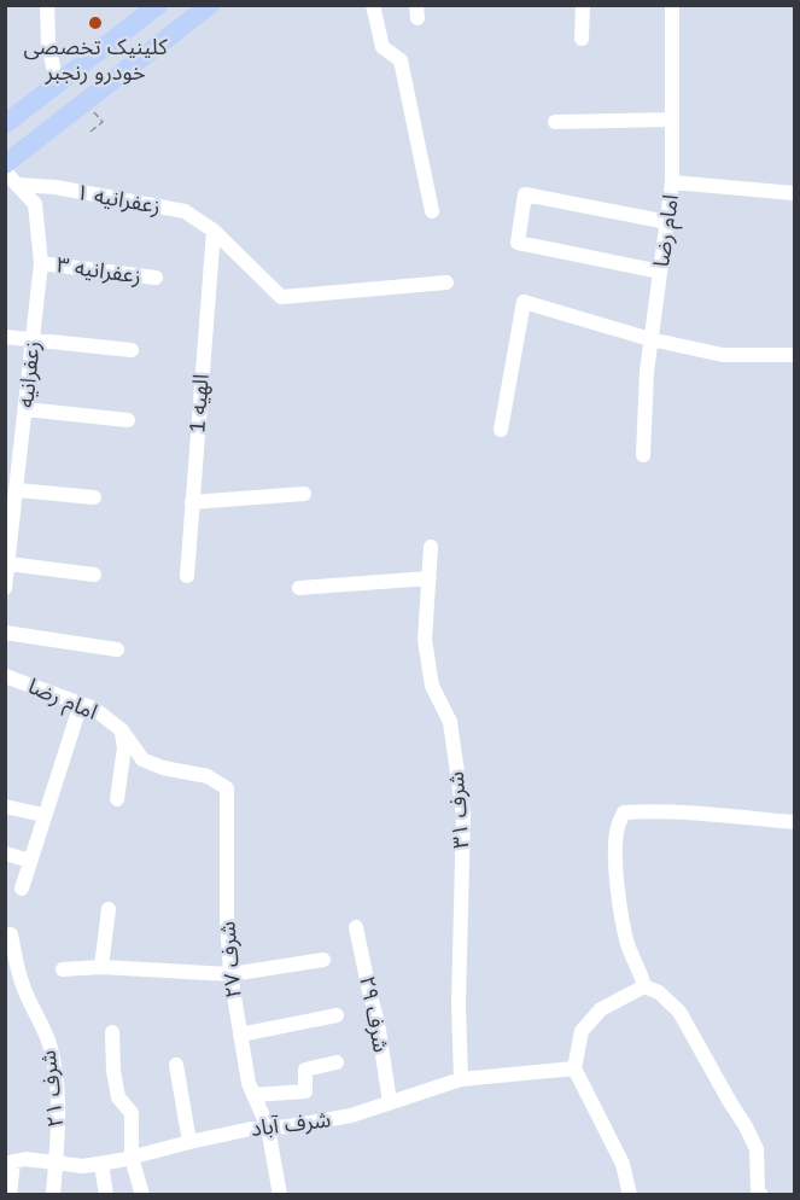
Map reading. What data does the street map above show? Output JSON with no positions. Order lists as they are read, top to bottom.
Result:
{
  "streets": {
    "street": [
      "زعفرانیه ۱",
      "امام رضا",
      "زعفرانیه ۳",
      "زعفرانیه",
      "الهیه 1",
      "شرف ۳۱",
      "شرف ۲۷",
      "شرف ۲۹",
      "شرف ۲۱",
      "شرف آباد"
    ]
  },
  "crossings": [
    ["زعفرانیه ۱", "زعفرانیه"],
    ["زعفرانیه ۱", "الهیه 1"],
    ["امام رضا", "شرف ۲۷"],
    ["زعفرانیه ۳", "زعفرانیه"],
    ["شرف ۳۱", "شرف آباد"],
    ["شرف ۲۷", "شرف آباد"],
    ["شرف ۲۹", "شرف آباد"],
    ["شرف ۲۱", "شرف آباد"]
  ],
  "places": ["کلینیک تخصصی خودرو رنجبر"]
}
